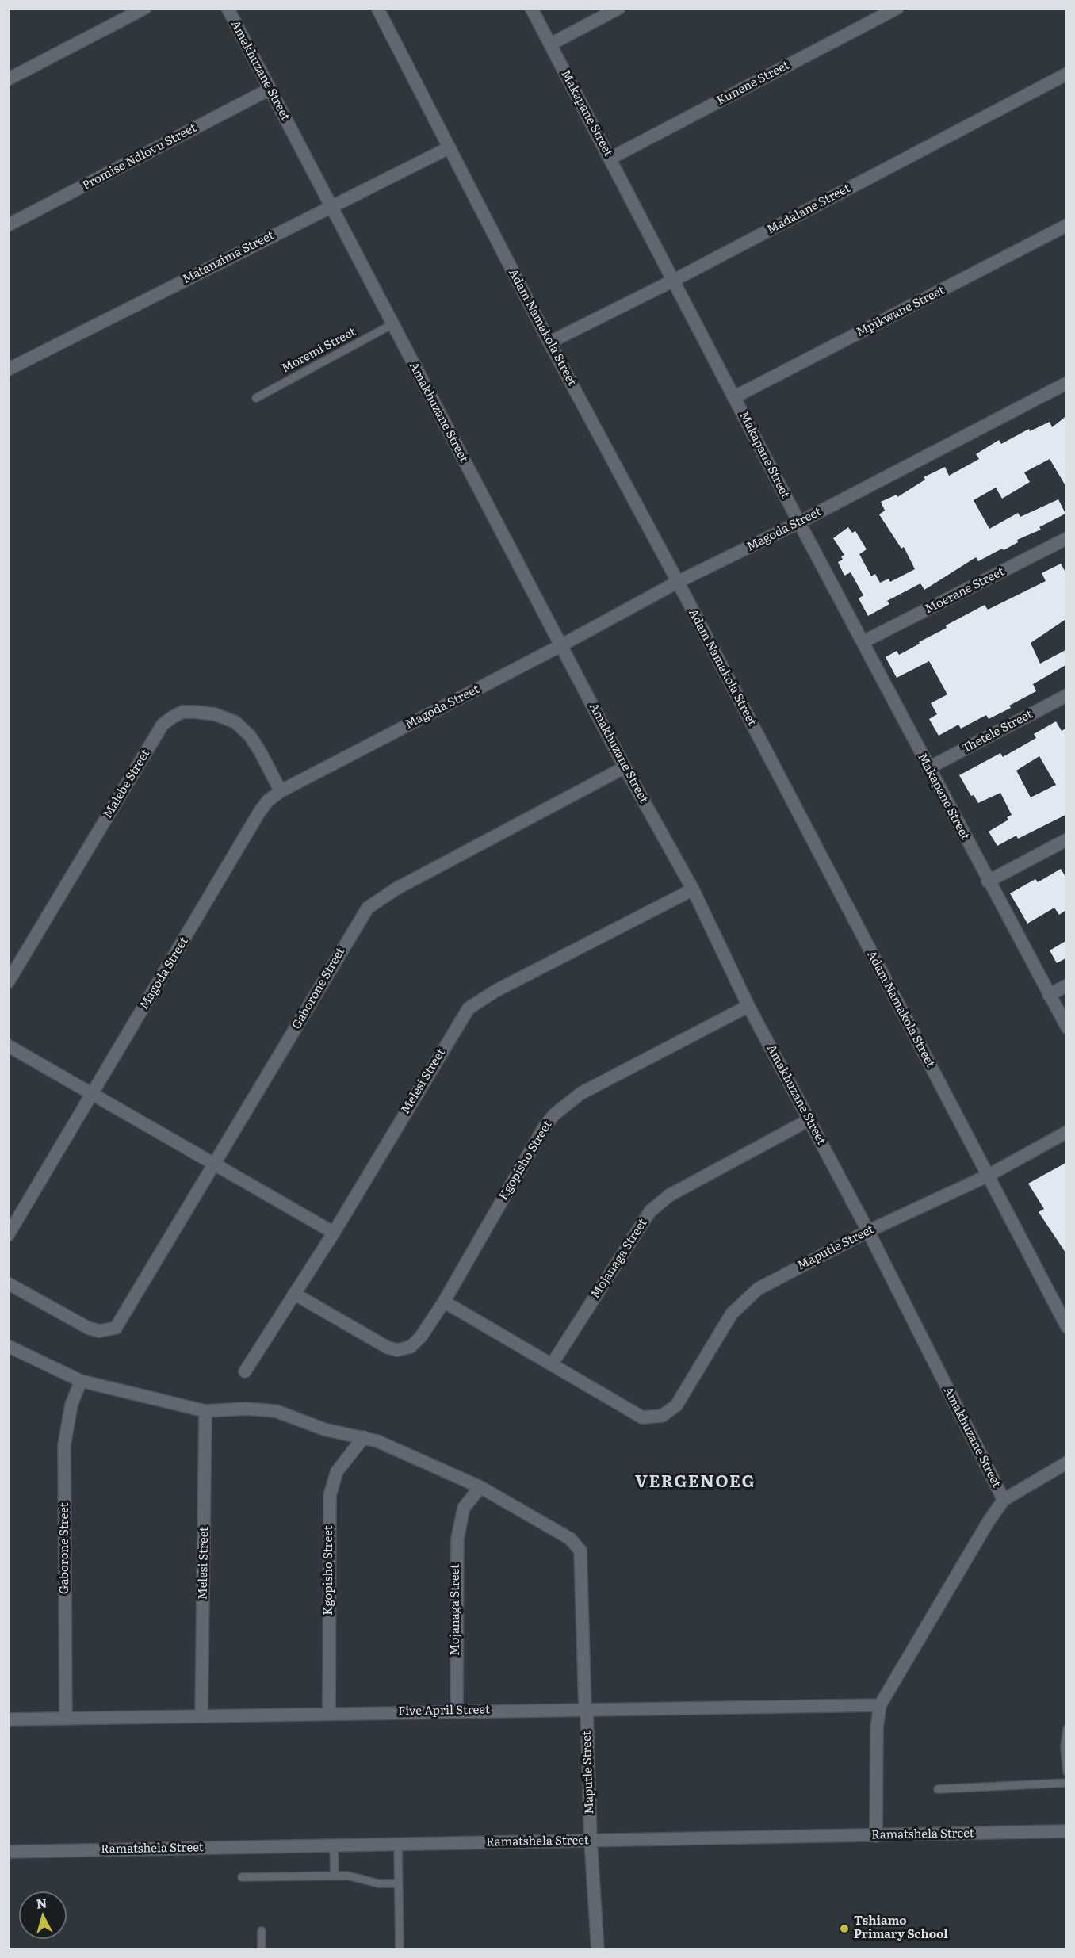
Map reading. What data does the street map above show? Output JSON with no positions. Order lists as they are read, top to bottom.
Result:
{
  "streets": {
    "street": [
      "Amakhuzane Street",
      "Kunene Street",
      "Makapane Street",
      "Promise Ndlovu Street",
      "Madalane Street",
      "Matanzima Street",
      "Mpikwane Street",
      "Adam Namakola Street",
      "Magoda Street",
      "Moerane Street",
      "Thetele Street",
      "Malebe Street",
      "Gaborone Street",
      "Melesi Street",
      "Kgopisho Street",
      "Maputle Street",
      "Mojanaga Street",
      "Five April Street",
      "Ramatshela Street"
    ],
    "lane": ["Moremi Street"]
  },
  "crossings": [
    ["Amakhuzane Street", "Promise Ndlovu Street"],
    ["Amakhuzane Street", "Matanzima Street"],
    ["Amakhuzane Street", "Moremi Street"],
    ["Amakhuzane Street", "Magoda Street"],
    ["Amakhuzane Street", "Gaborone Street"],
    ["Amakhuzane Street", "Melesi Street"],
    ["Amakhuzane Street", "Kgopisho Street"],
    ["Amakhuzane Street", "Maputle Street"],
    ["Amakhuzane Street", "Mojanaga Street"],
    ["Kunene Street", "Makapane Street"],
    ["Makapane Street", "Madalane Street"],
    ["Makapane Street", "Mpikwane Street"],
    ["Makapane Street", "Magoda Street"],
    ["Makapane Street", "Moerane Street"],
    ["Makapane Street", "Thetele Street"],
    ["Madalane Street", "Adam Namakola Street"],
    ["Matanzima Street", "Adam Namakola Street"],
    ["Adam Namakola Street", "Magoda Street"],
    ["Adam Namakola Street", "Maputle Street"],
    ["Magoda Street", "Malebe Street"],
    ["Gaborone Street", "Five April Street"],
    ["Melesi Street", "Kgopisho Street"],
    ["Melesi Street", "Five April Street"],
    ["Kgopisho Street", "Five April Street"],
    ["Maputle Street", "Mojanaga Street"],
    ["Maputle Street", "Five April Street"],
    ["Maputle Street", "Ramatshela Street"],
    ["Mojanaga Street", "Five April Street"]
  ],
  "districts": ["VERGENOEG"],
  "places": ["Tshiamo Primary School"],
  "north": "top"
}
